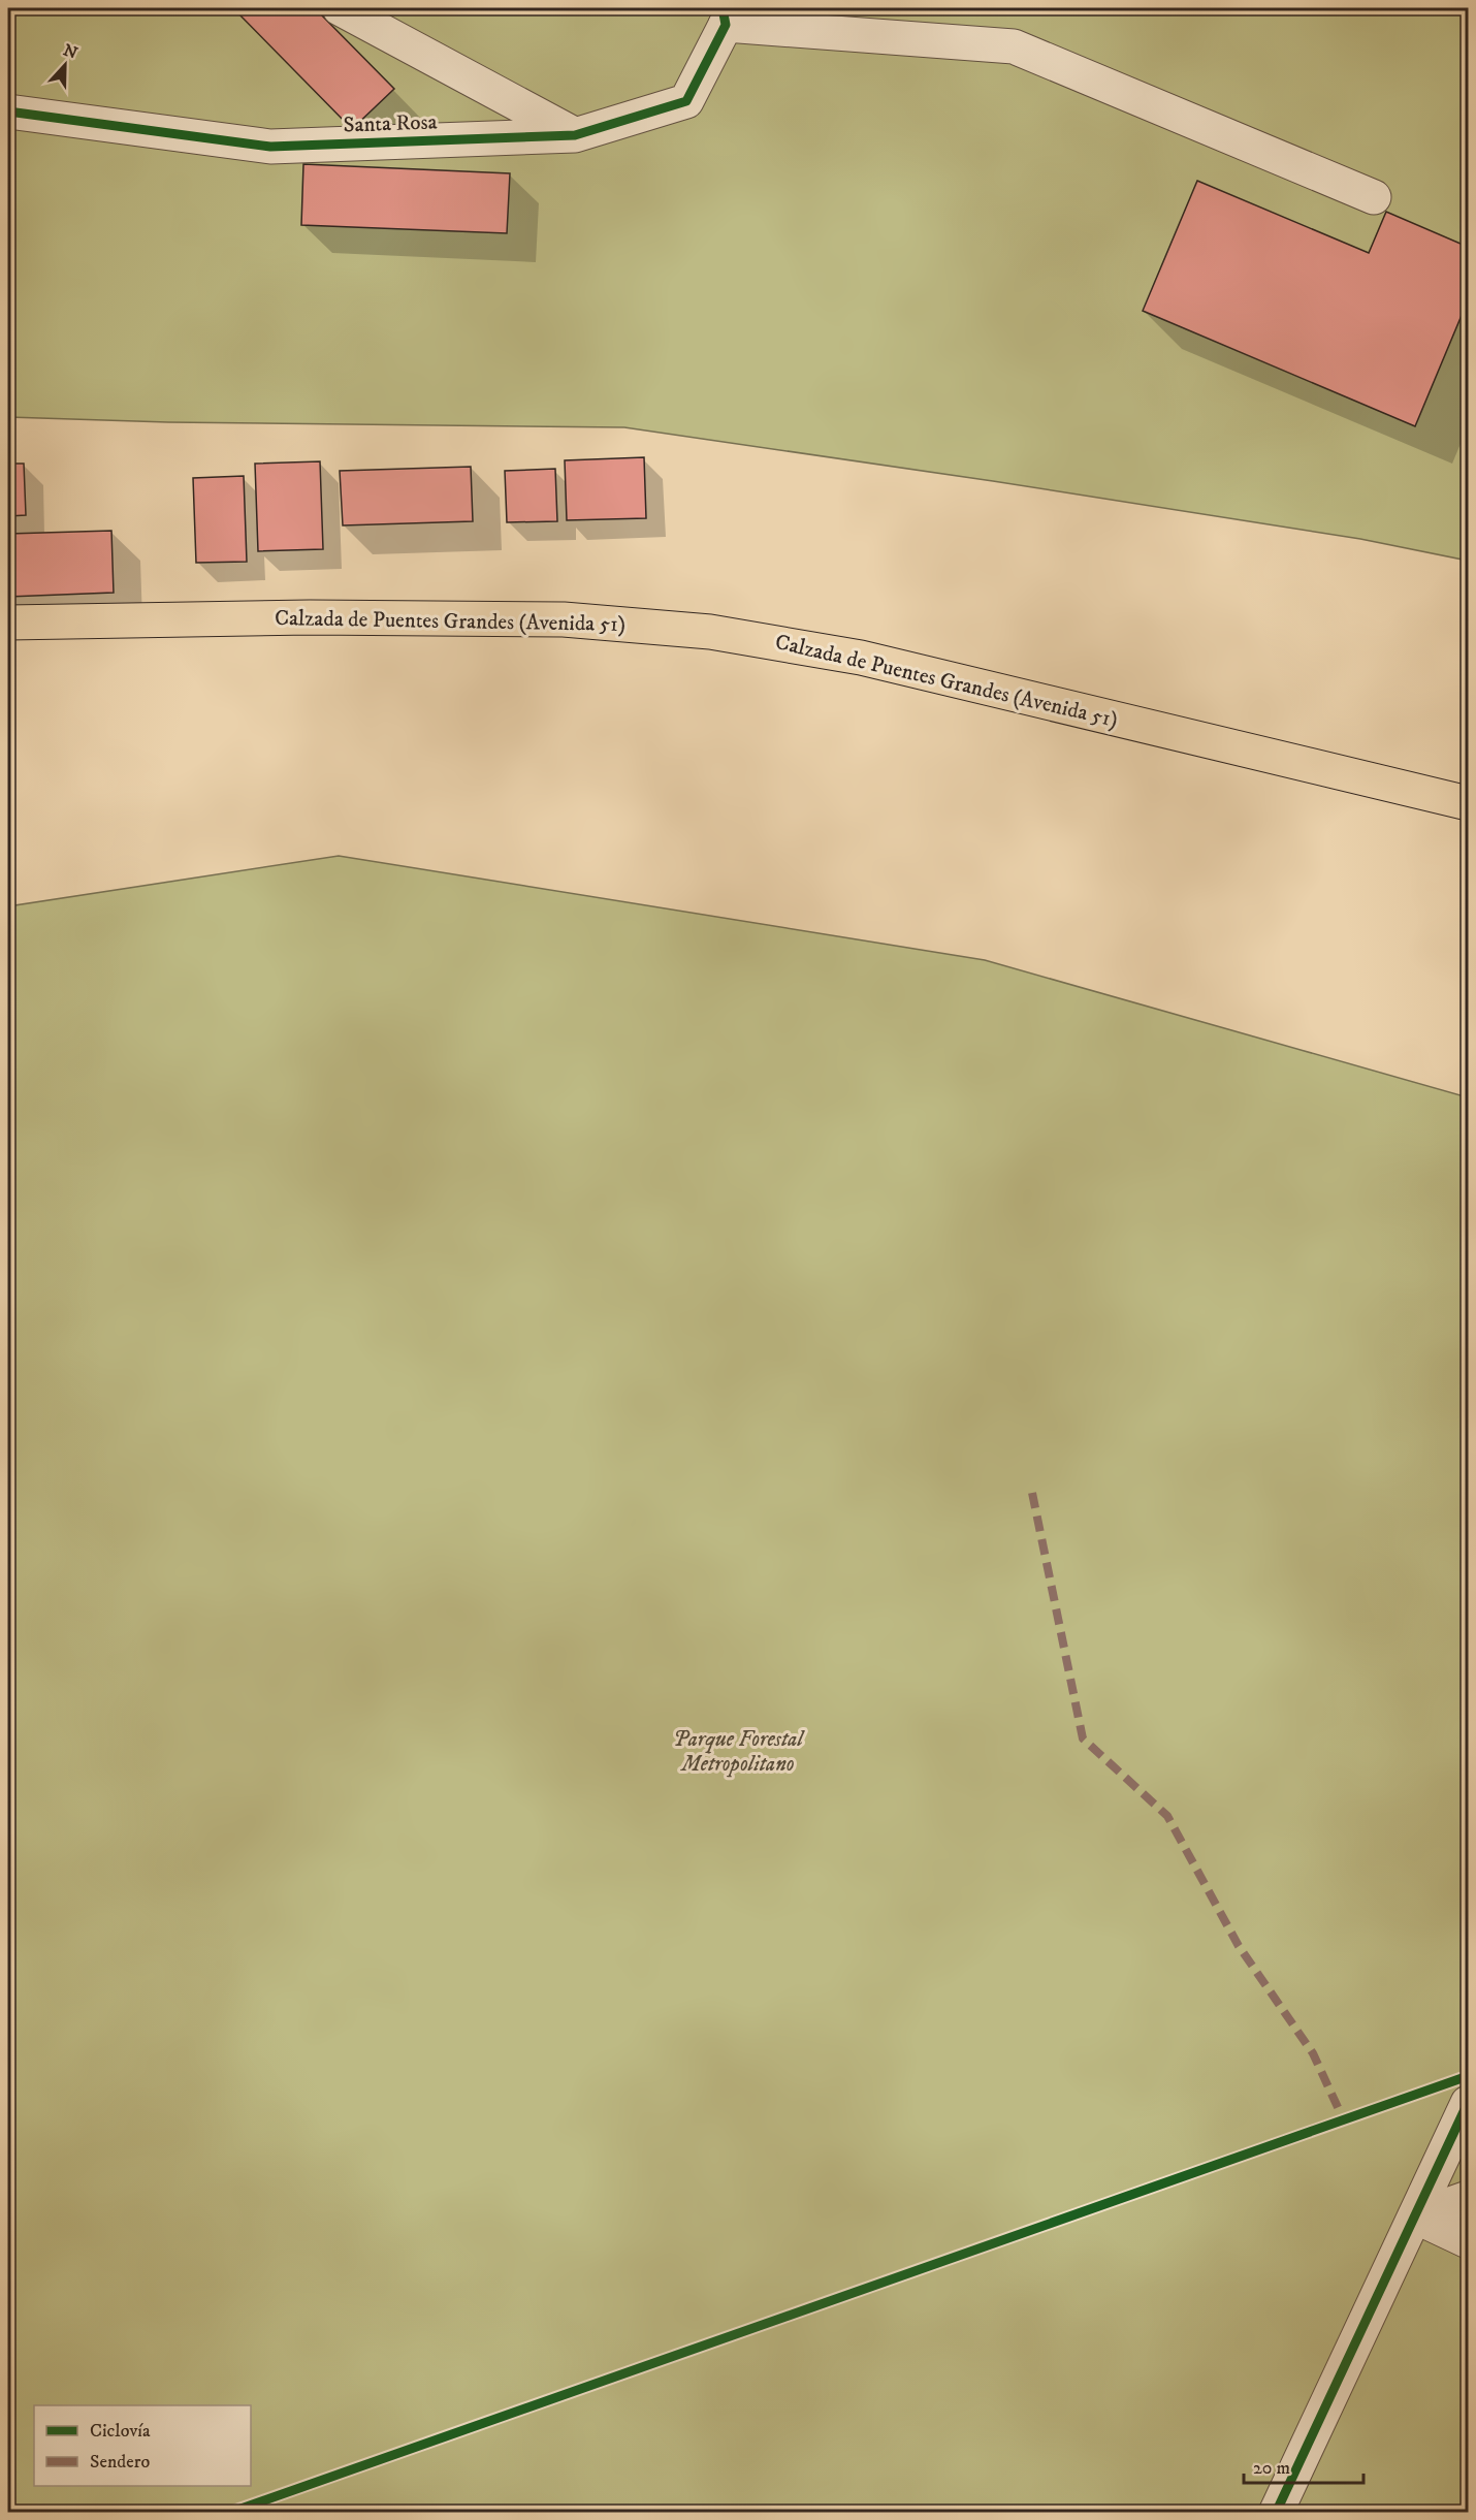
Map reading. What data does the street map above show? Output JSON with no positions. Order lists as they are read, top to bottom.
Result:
{
  "streets": {
    "main road": ["Calzada de Puentes Grandes (Avenida 51)"],
    "street": ["Santa Rosa"]
  },
  "parks": ["Parque Forestal Metropolitano"],
  "legend": ["Ciclovía", "Sendero"],
  "scale_bar": "20 m",
  "north": "top"
}
